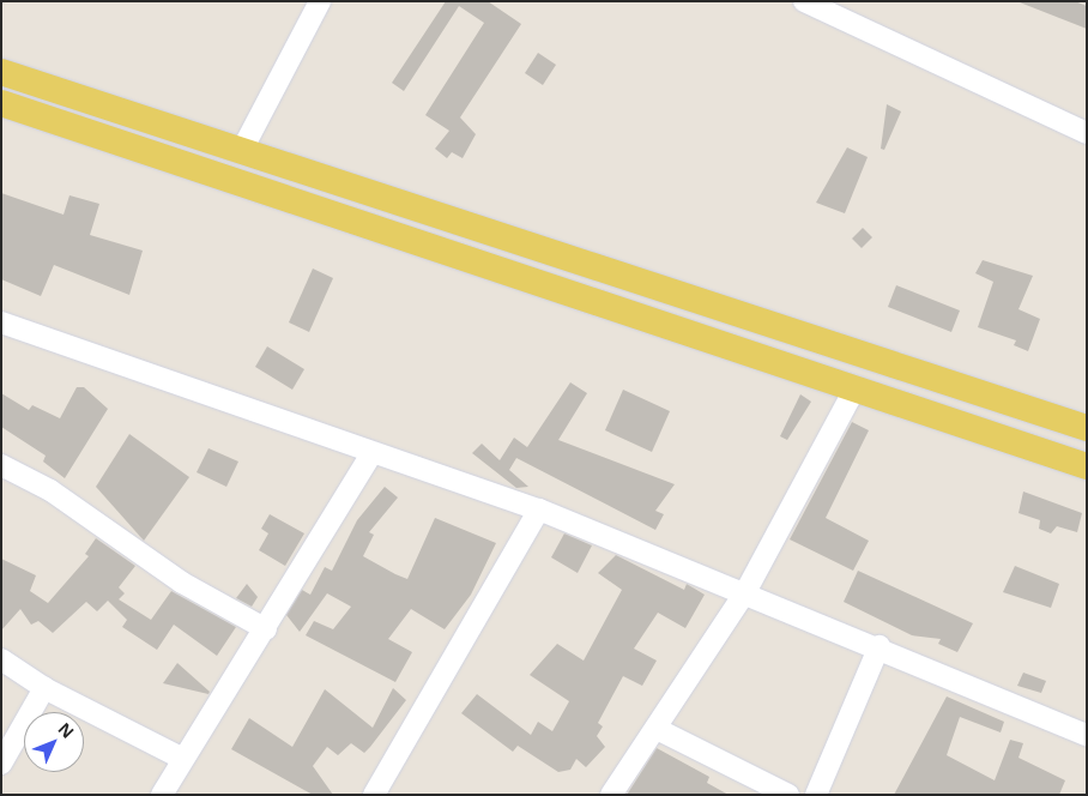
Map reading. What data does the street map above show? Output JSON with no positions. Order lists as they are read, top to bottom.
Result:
{
  "north": "top right"
}
